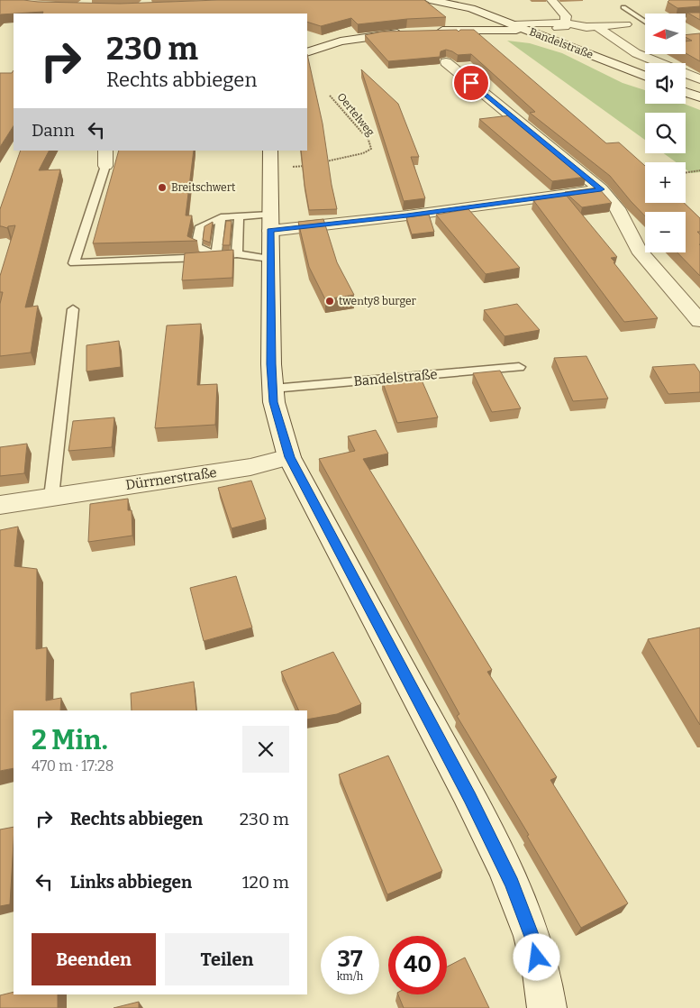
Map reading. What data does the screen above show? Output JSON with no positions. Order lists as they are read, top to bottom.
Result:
{
  "streets": {
    "street": ["Bandelstraße", "Dürrnerstraße"],
    "path": ["Oertelweg"]
  },
  "places": ["Breitschwert", "twenty8 burger"],
  "north": "left",
  "page": {
    "map_buttons": ["+", "−"],
    "turn": ["230 m", "Rechts abbiegen"],
    "then": "Dann",
    "heading": ["2 Min.", "470 m · 17:28"],
    "list": [
      {
        "name": "Rechts abbiegen",
        "value": "230 m"
      },
      {
        "name": "Links abbiegen",
        "value": "120 m"
      }
    ],
    "buttons": ["Beenden", "Teilen"],
    "speed": "37 km/h",
    "limit": "40"
  }
}
